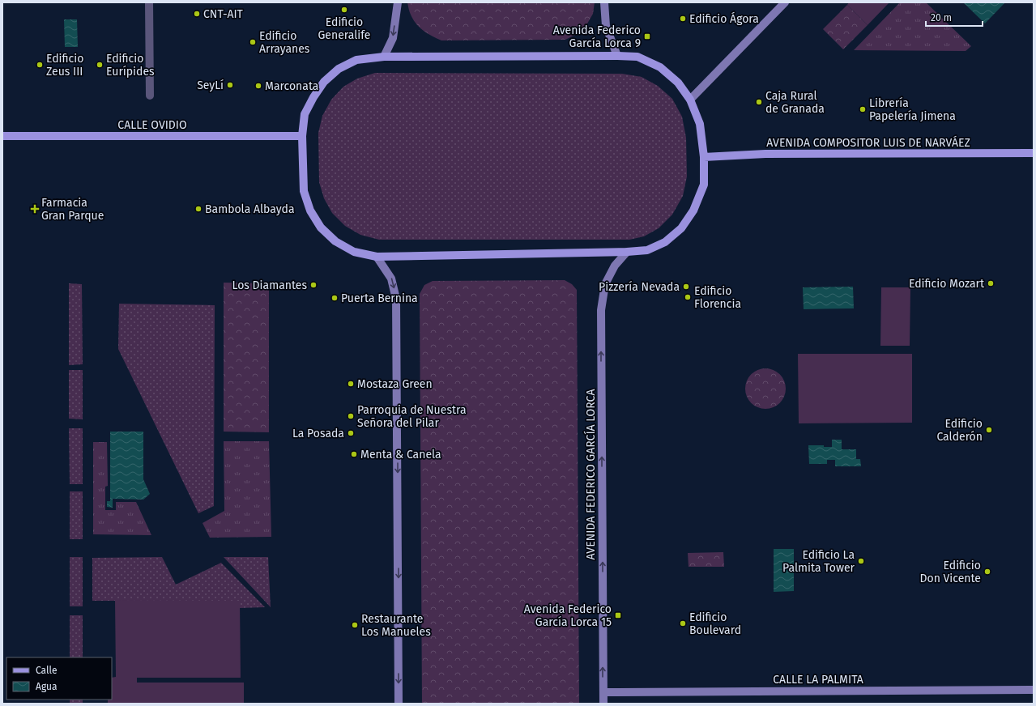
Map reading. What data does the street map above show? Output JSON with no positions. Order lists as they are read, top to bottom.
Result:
{
  "streets": {
    "main road": [
      "CALLE OVIDIO",
      "AVENIDA COMPOSITOR LUIS DE NARVÁEZ",
      "AVENIDA FEDERICO GARCÍA LORCA",
      "CALLE LA PALMITA"
    ]
  },
  "crossings": [
    ["AVENIDA FEDERICO GARCÍA LORCA", "CALLE LA PALMITA"]
  ],
  "one_way": ["AVENIDA FEDERICO GARCÍA LORCA"],
  "places": {
    "other": [
      "Edificio Generalife",
      "CNT-AIT",
      "Edificio Ágora",
      "Edificio Arrayanes",
      "Edificio Zeus III",
      "Edificio Eurípides",
      "SeyLí",
      "Marconata",
      "Caja Rural de Granada",
      "Librería Papelería Jimena",
      "Bambola Albayda",
      "Edificio Mozart",
      "Los Diamantes",
      "Pizzería Nevada",
      "Edificio Florencia",
      "Puerta Bernina",
      "Mostaza Green",
      "Parroquia de Nuestra Señora del Pilar",
      "Edificio Calderón",
      "La Posada",
      "Menta & Canela",
      "Edificio La Palmita Tower",
      "Edificio Don Vicente",
      "Edificio Boulevard",
      "Restaurante Los Manueles"
    ],
    "transit": ["Avenida Federico García Lorca 9", "Avenida Federico García Lorca 15"],
    "health": ["Farmacia Gran Parque"]
  },
  "legend": ["Calle", "Agua"],
  "scale_bar": "20 m"
}
